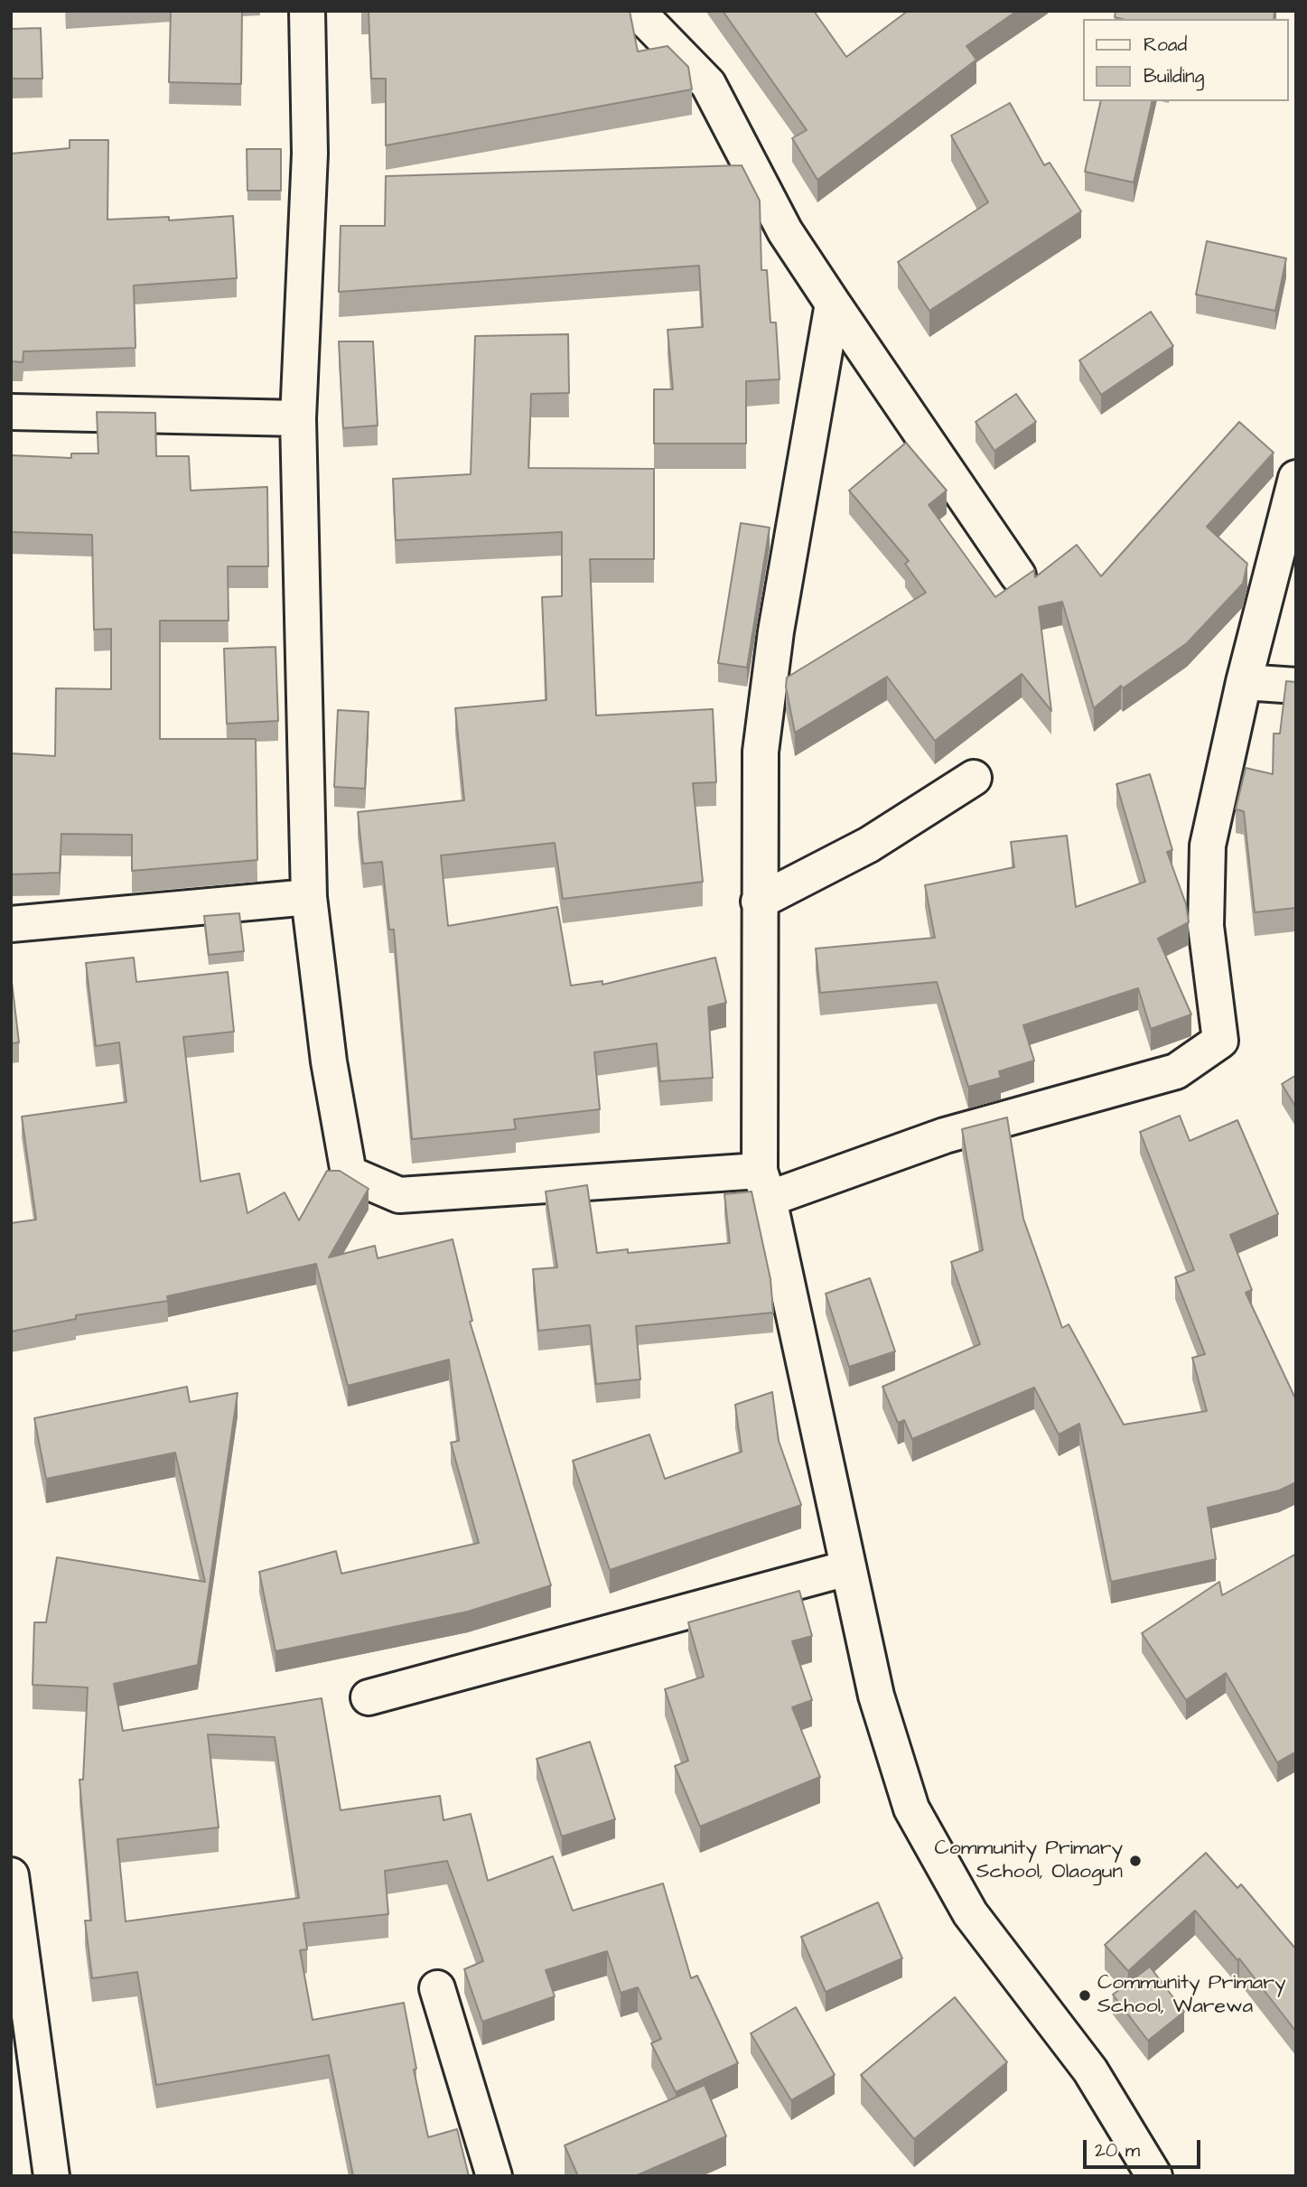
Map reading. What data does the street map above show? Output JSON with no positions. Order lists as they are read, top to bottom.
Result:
{
  "places": ["Community Primary School, Olaogun", "Community Primary School, Warewa"],
  "legend": ["Road", "Building"],
  "scale_bar": "20 m"
}
